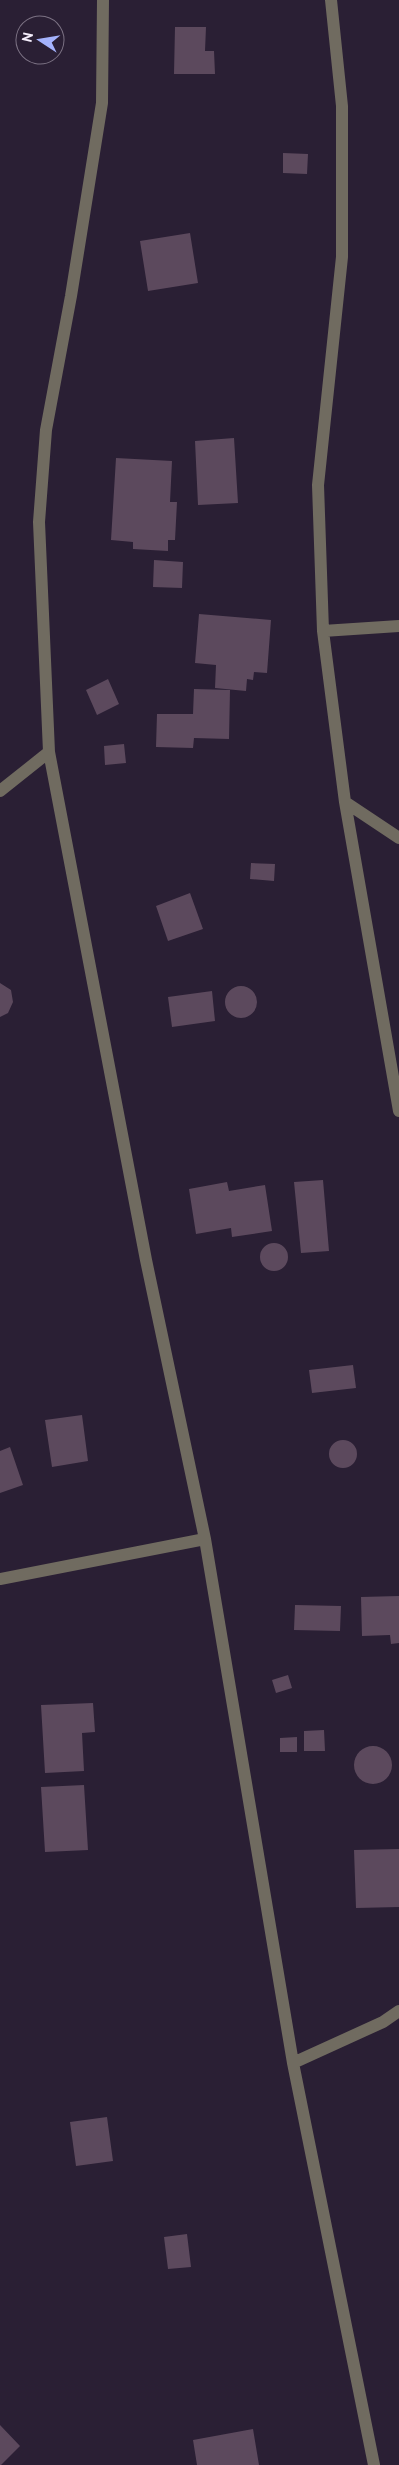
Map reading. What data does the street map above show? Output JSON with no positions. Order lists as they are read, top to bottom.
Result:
{
  "north": "left"
}
